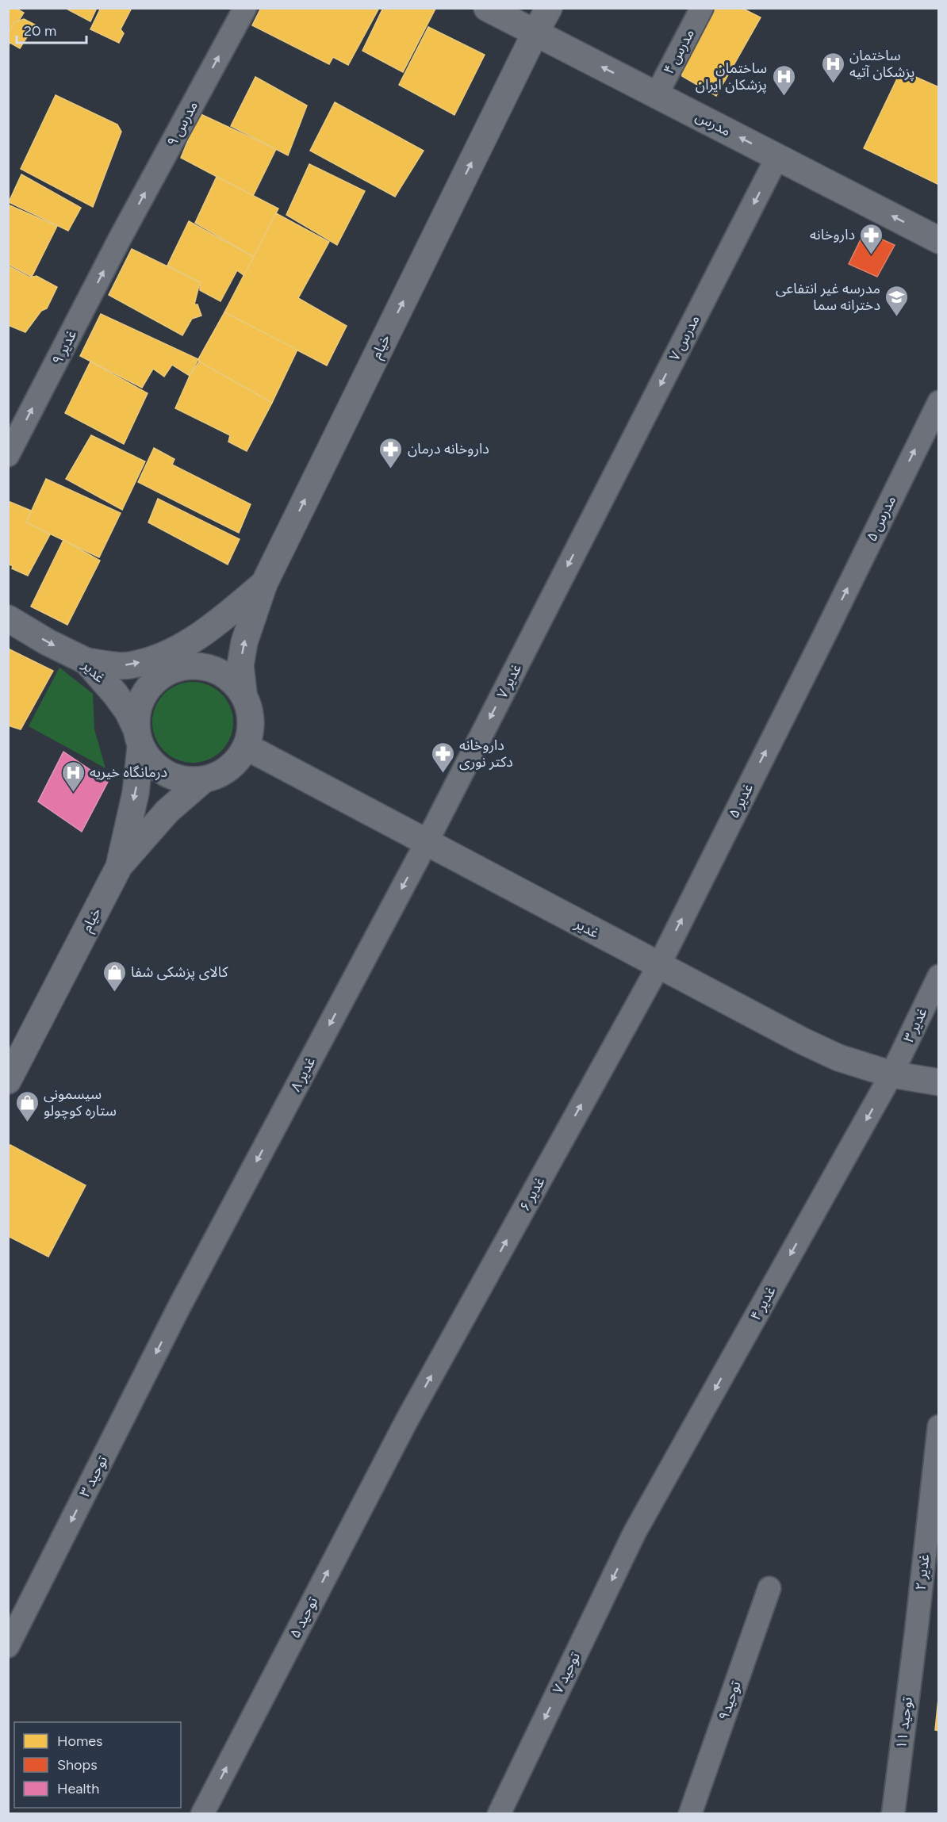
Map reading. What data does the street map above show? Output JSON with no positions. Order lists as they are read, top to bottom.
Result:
{
  "streets": {
    "main road": ["مدرس", "خیام", "غدیر"],
    "street": [
      "مدرس ۴",
      "مدرس ۹",
      "مدرس ۷",
      "غدیر ۹",
      "مدرس ۵",
      "غدیر ۷",
      "غدیر ۵",
      "غدیر ۳",
      "غدیر ۸",
      "غدیر ۶",
      "غدیر ۴",
      "توحید ۳",
      "غدیر ۲",
      "توحید ۵",
      "توحید ۷",
      "توحید۹",
      "توحید ۱۱"
    ]
  },
  "crossings": [
    ["مدرس ۴", "مدرس"],
    ["مدرس ۹", "غدیر ۹"],
    ["مدرس", "مدرس ۷"],
    ["مدرس", "خیام"],
    ["مدرس ۷", "غدیر ۷"],
    ["خیام", "غدیر"],
    ["مدرس ۵", "غدیر ۵"],
    ["غدیر", "غدیر ۷"],
    ["غدیر", "غدیر ۵"],
    ["غدیر", "غدیر ۳"],
    ["غدیر", "غدیر ۸"],
    ["غدیر", "غدیر ۶"],
    ["غدیر", "غدیر ۴"],
    ["غدیر ۷", "غدیر ۸"],
    ["غدیر ۵", "غدیر ۶"],
    ["غدیر ۳", "غدیر ۴"],
    ["غدیر ۸", "توحید ۳"],
    ["غدیر ۶", "توحید ۵"],
    ["غدیر ۴", "توحید ۷"],
    ["غدیر ۲", "توحید ۱۱"]
  ],
  "one_way": [
    "مدرس ۹",
    "مدرس",
    "مدرس ۷",
    "غدیر ۹",
    "مدرس ۵",
    "غدیر ۷",
    "غدیر ۵",
    "غدیر ۸",
    "غدیر ۶",
    "غدیر ۴",
    "توحید ۳",
    "توحید ۵",
    "توحید ۷"
  ],
  "places": {
    "hospital": ["ساختمان پزشکان آتیه", "ساختمان پزشکان ایران", "درمانگاه خیریه"],
    "pharmacy": ["داروخانه", "داروخانه درمان", "داروخانه دکتر نوری"],
    "school or university": ["مدرسه غیر انتفاعی دخترانه سما"],
    "shop": ["کالای پزشکی شفا", "سیسمونی ستاره کوچولو"]
  },
  "legend": ["Homes", "Shops", "Health"],
  "scale_bar": "20 m"
}
